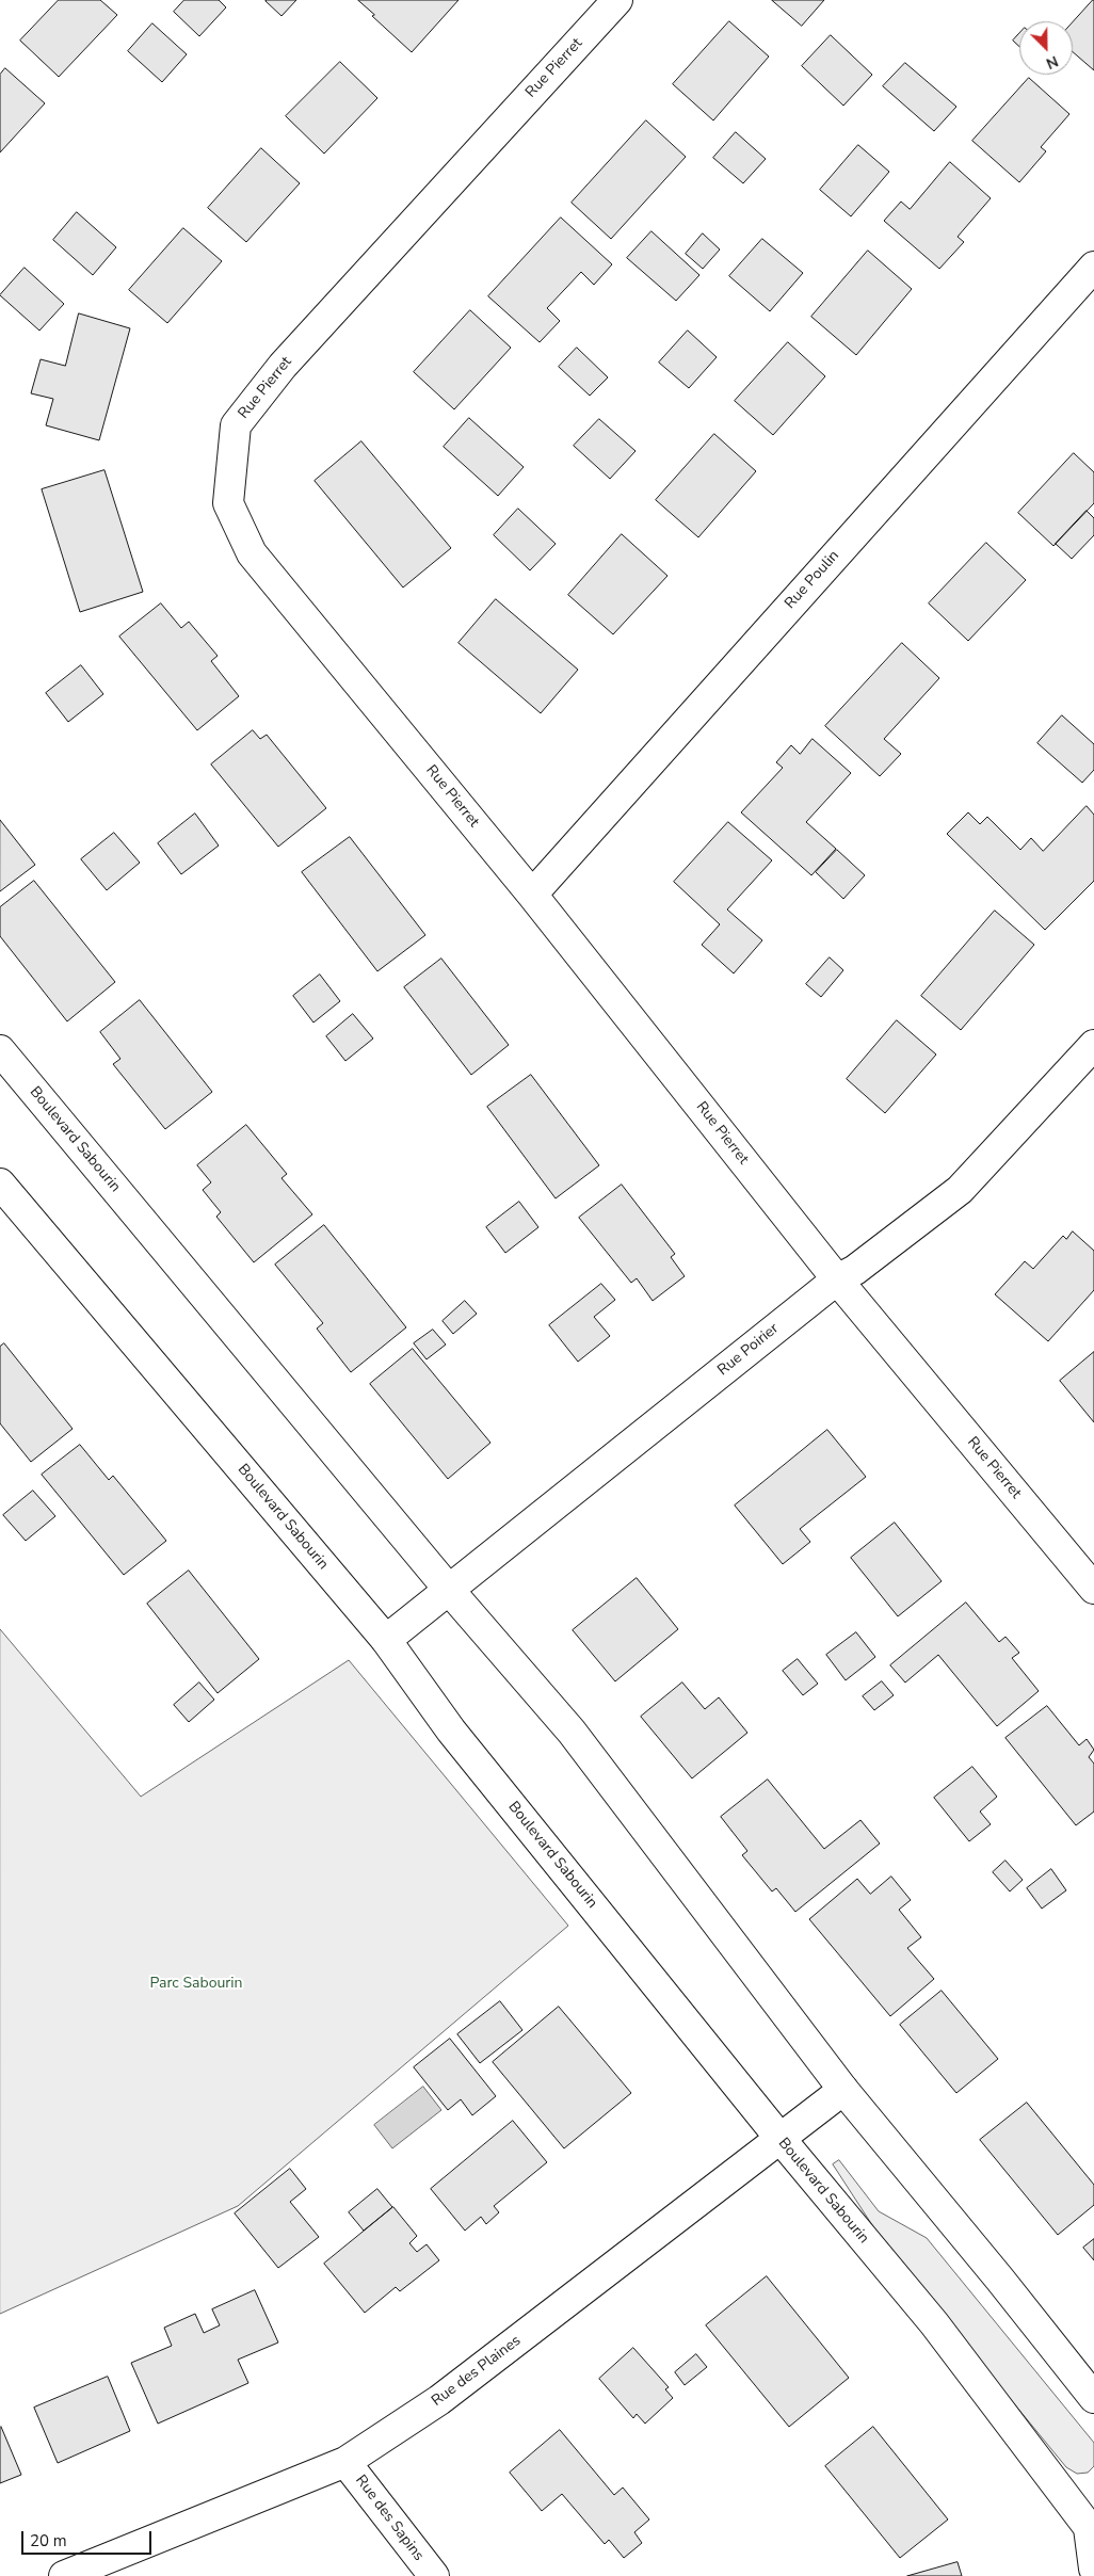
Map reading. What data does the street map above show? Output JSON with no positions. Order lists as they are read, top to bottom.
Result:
{
  "streets": {
    "street": [
      "Rue Pierret",
      "Rue Poulin",
      "Boulevard Sabourin",
      "Rue Poirier",
      "Rue des Plaines",
      "Rue des Sapins"
    ]
  },
  "crossings": [
    ["Rue Pierret", "Rue Poulin"],
    ["Rue Pierret", "Rue Poirier"],
    ["Boulevard Sabourin", "Rue Poirier"],
    ["Boulevard Sabourin", "Rue des Plaines"],
    ["Rue des Plaines", "Rue des Sapins"]
  ],
  "parks": ["Parc Sabourin"],
  "scale_bar": "20 m",
  "north": "bottom right"
}
